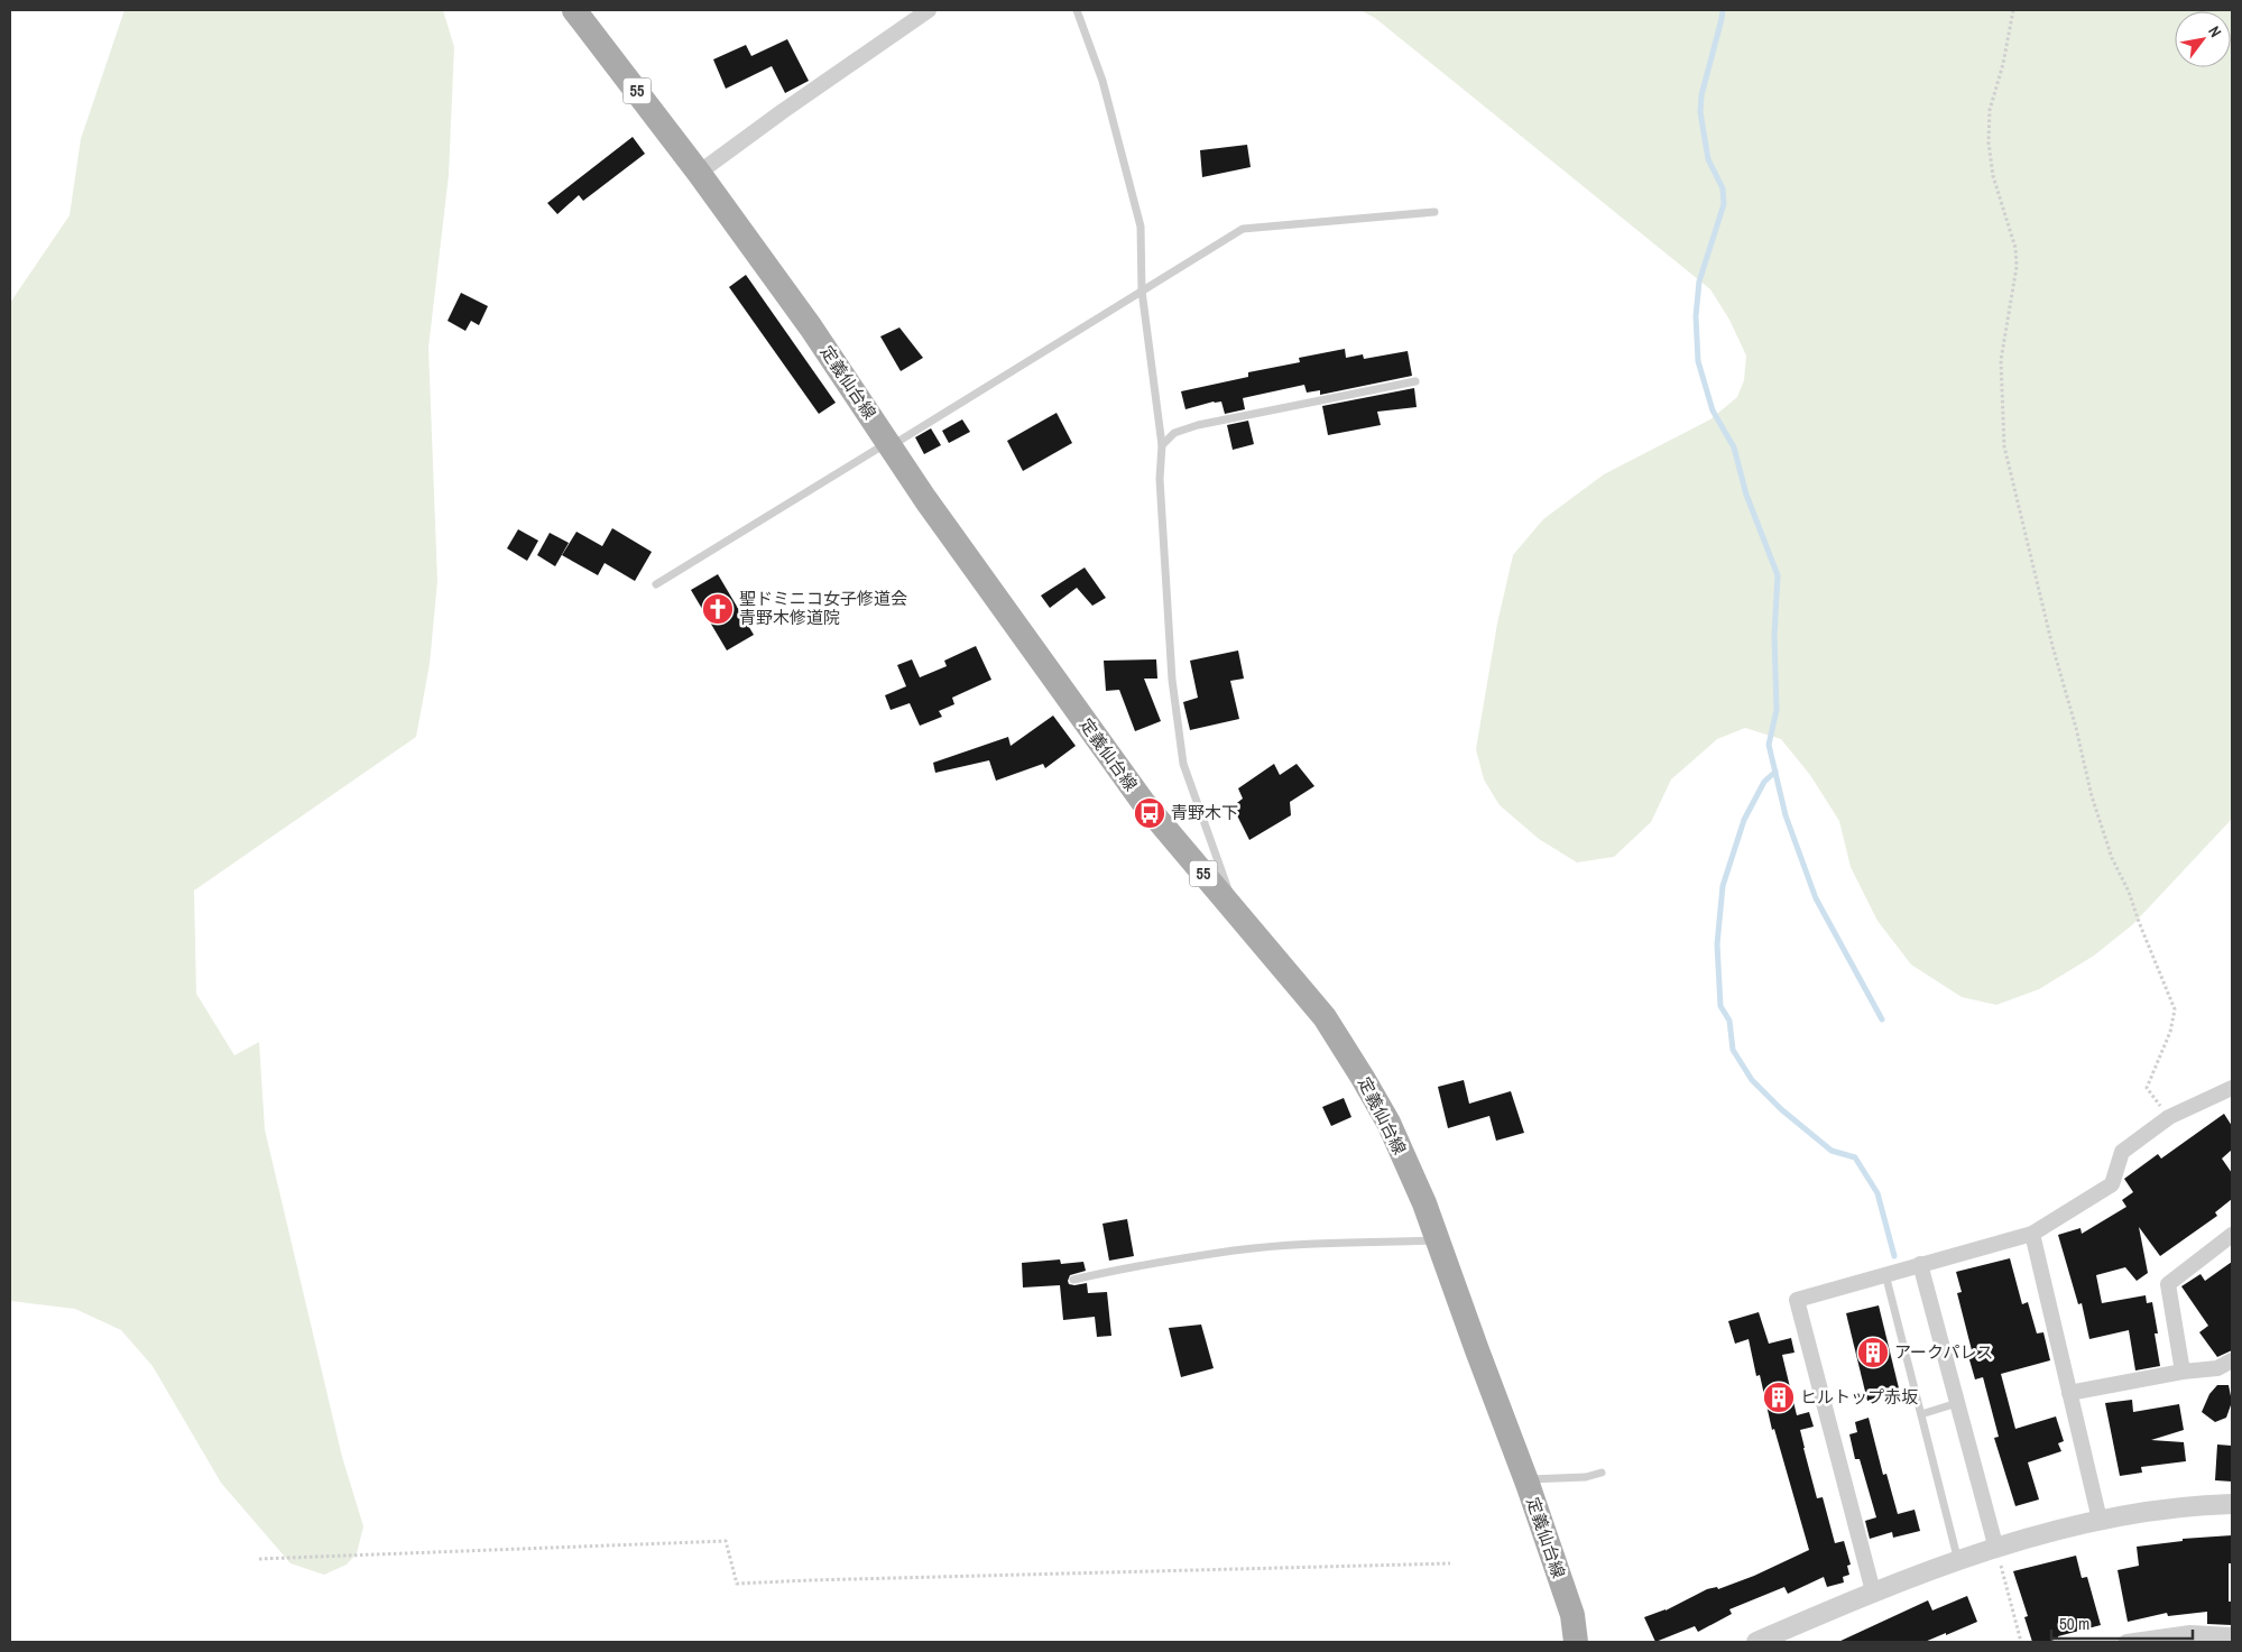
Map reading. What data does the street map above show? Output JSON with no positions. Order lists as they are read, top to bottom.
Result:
{
  "streets": {
    "main road": ["55", "定義仙台線"]
  },
  "places": {
    "church": ["聖ドミニコ女子修道会 青野木修道院"],
    "bus stop": ["青野木下"],
    "building": ["アークパレス", "ヒルトップ赤坂"]
  },
  "scale_bar": "50 m",
  "north": "top right"
}
